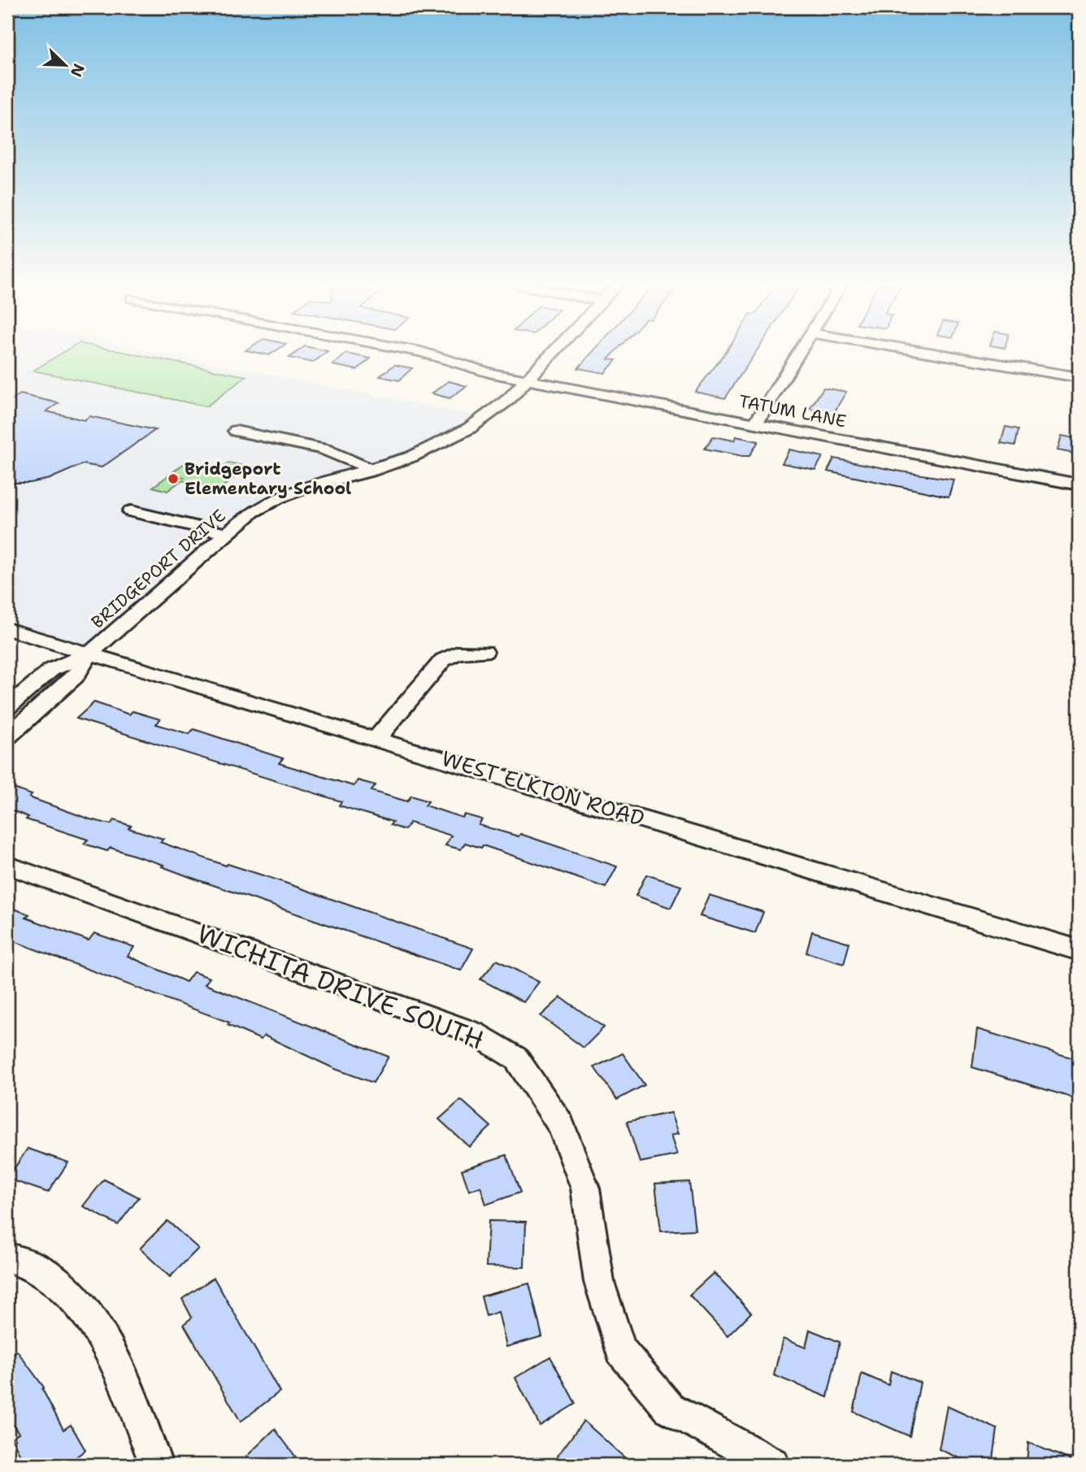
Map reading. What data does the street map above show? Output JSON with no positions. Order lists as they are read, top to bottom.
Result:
{
  "streets": {
    "street": [
      "TATUM LANE",
      "BRIDGEPORT DRIVE",
      "WEST ELKTON ROAD",
      "WICHITA DRIVE SOUTH"
    ]
  },
  "crossings": [
    ["TATUM LANE", "BRIDGEPORT DRIVE"],
    ["BRIDGEPORT DRIVE", "WEST ELKTON ROAD"]
  ],
  "places": ["Bridgeport Elementary School"],
  "north": "bottom right"
}
